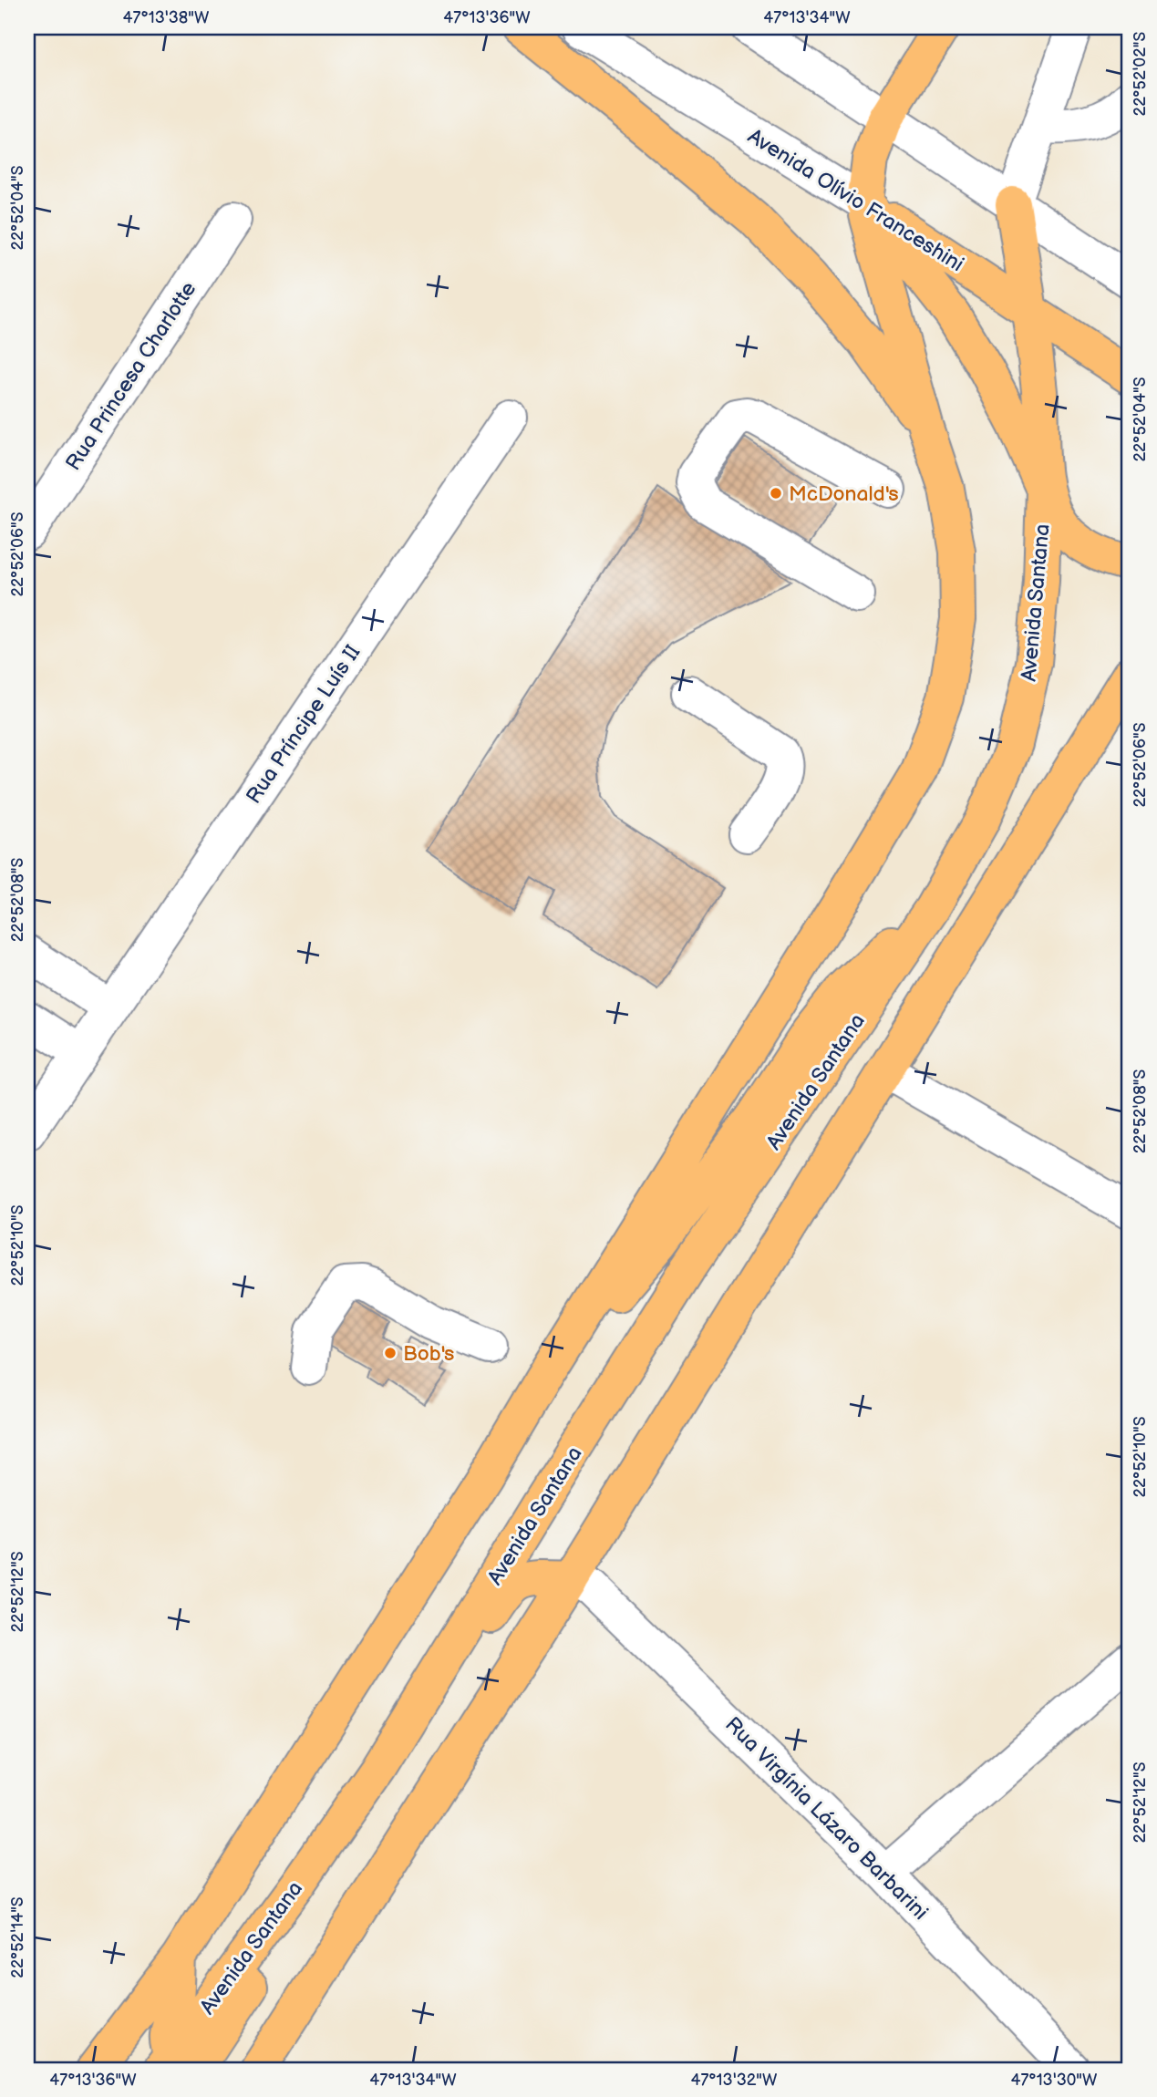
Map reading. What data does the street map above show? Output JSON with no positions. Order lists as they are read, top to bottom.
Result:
{
  "streets": {
    "main road": ["Avenida Olívio Franceshini", "Avenida Santana"],
    "street": ["Rua Princesa Charlotte", "Rua Príncipe Luís II", "Rua Virgínia Lázaro Barbarini"]
  },
  "crossings": [
    ["Avenida Olívio Franceshini", "Avenida Santana"]
  ],
  "places": ["McDonald's", "Bob's"],
  "coordinates": [
    "47°13'38\"W",
    "47°13'36\"W",
    "47°13'34\"W",
    "22°52'02\"S",
    "22°52'04\"S",
    "22°52'06\"S",
    "22°52'08\"S",
    "22°52'10\"S",
    "22°52'12\"S",
    "22°52'14\"S",
    "47°13'32\"W",
    "47°13'30\"W"
  ]
}
